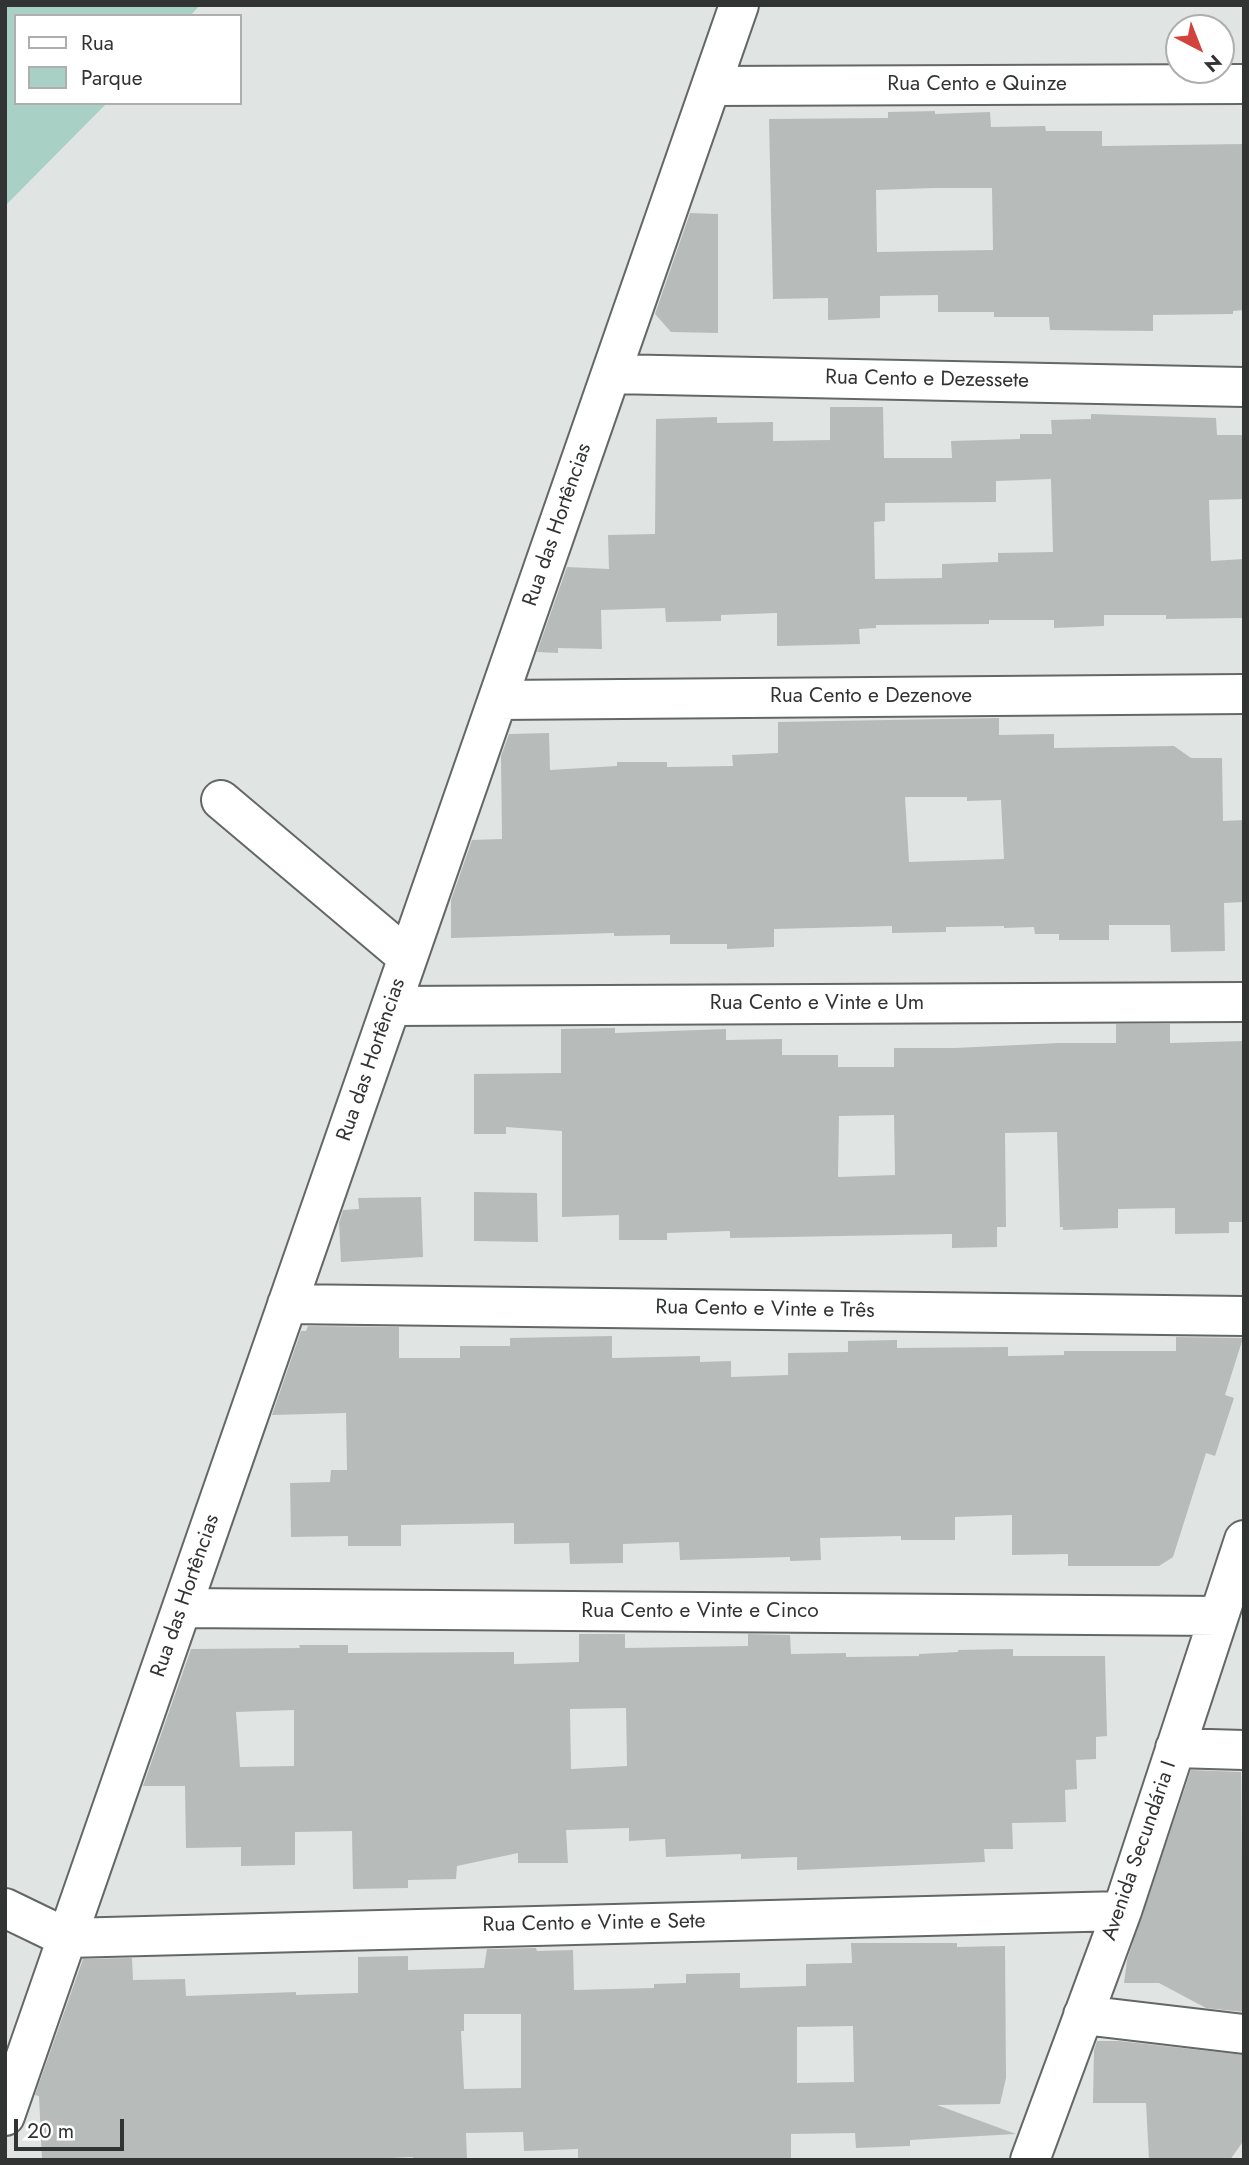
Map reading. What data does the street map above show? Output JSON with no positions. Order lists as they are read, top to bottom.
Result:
{
  "streets": {
    "street": [
      "Rua Cento e Quinze",
      "Rua Cento e Dezessete",
      "Rua das Hortências",
      "Rua Cento e Dezenove",
      "Rua Cento e Vinte e Um",
      "Rua Cento e Vinte e Três",
      "Rua Cento e Vinte e Cinco",
      "Avenida Secundária I",
      "Rua Cento e Vinte e Sete"
    ]
  },
  "crossings": [
    ["Rua Cento e Quinze", "Rua das Hortências"],
    ["Rua Cento e Dezessete", "Rua das Hortências"],
    ["Rua das Hortências", "Rua Cento e Dezenove"],
    ["Rua das Hortências", "Rua Cento e Vinte e Um"],
    ["Rua das Hortências", "Rua Cento e Vinte e Três"],
    ["Rua das Hortências", "Rua Cento e Vinte e Cinco"],
    ["Rua das Hortências", "Rua Cento e Vinte e Sete"],
    ["Rua Cento e Vinte e Cinco", "Avenida Secundária I"],
    ["Avenida Secundária I", "Rua Cento e Vinte e Sete"]
  ],
  "legend": ["Rua", "Parque"],
  "scale_bar": "20 m",
  "north": "bottom right"
}
